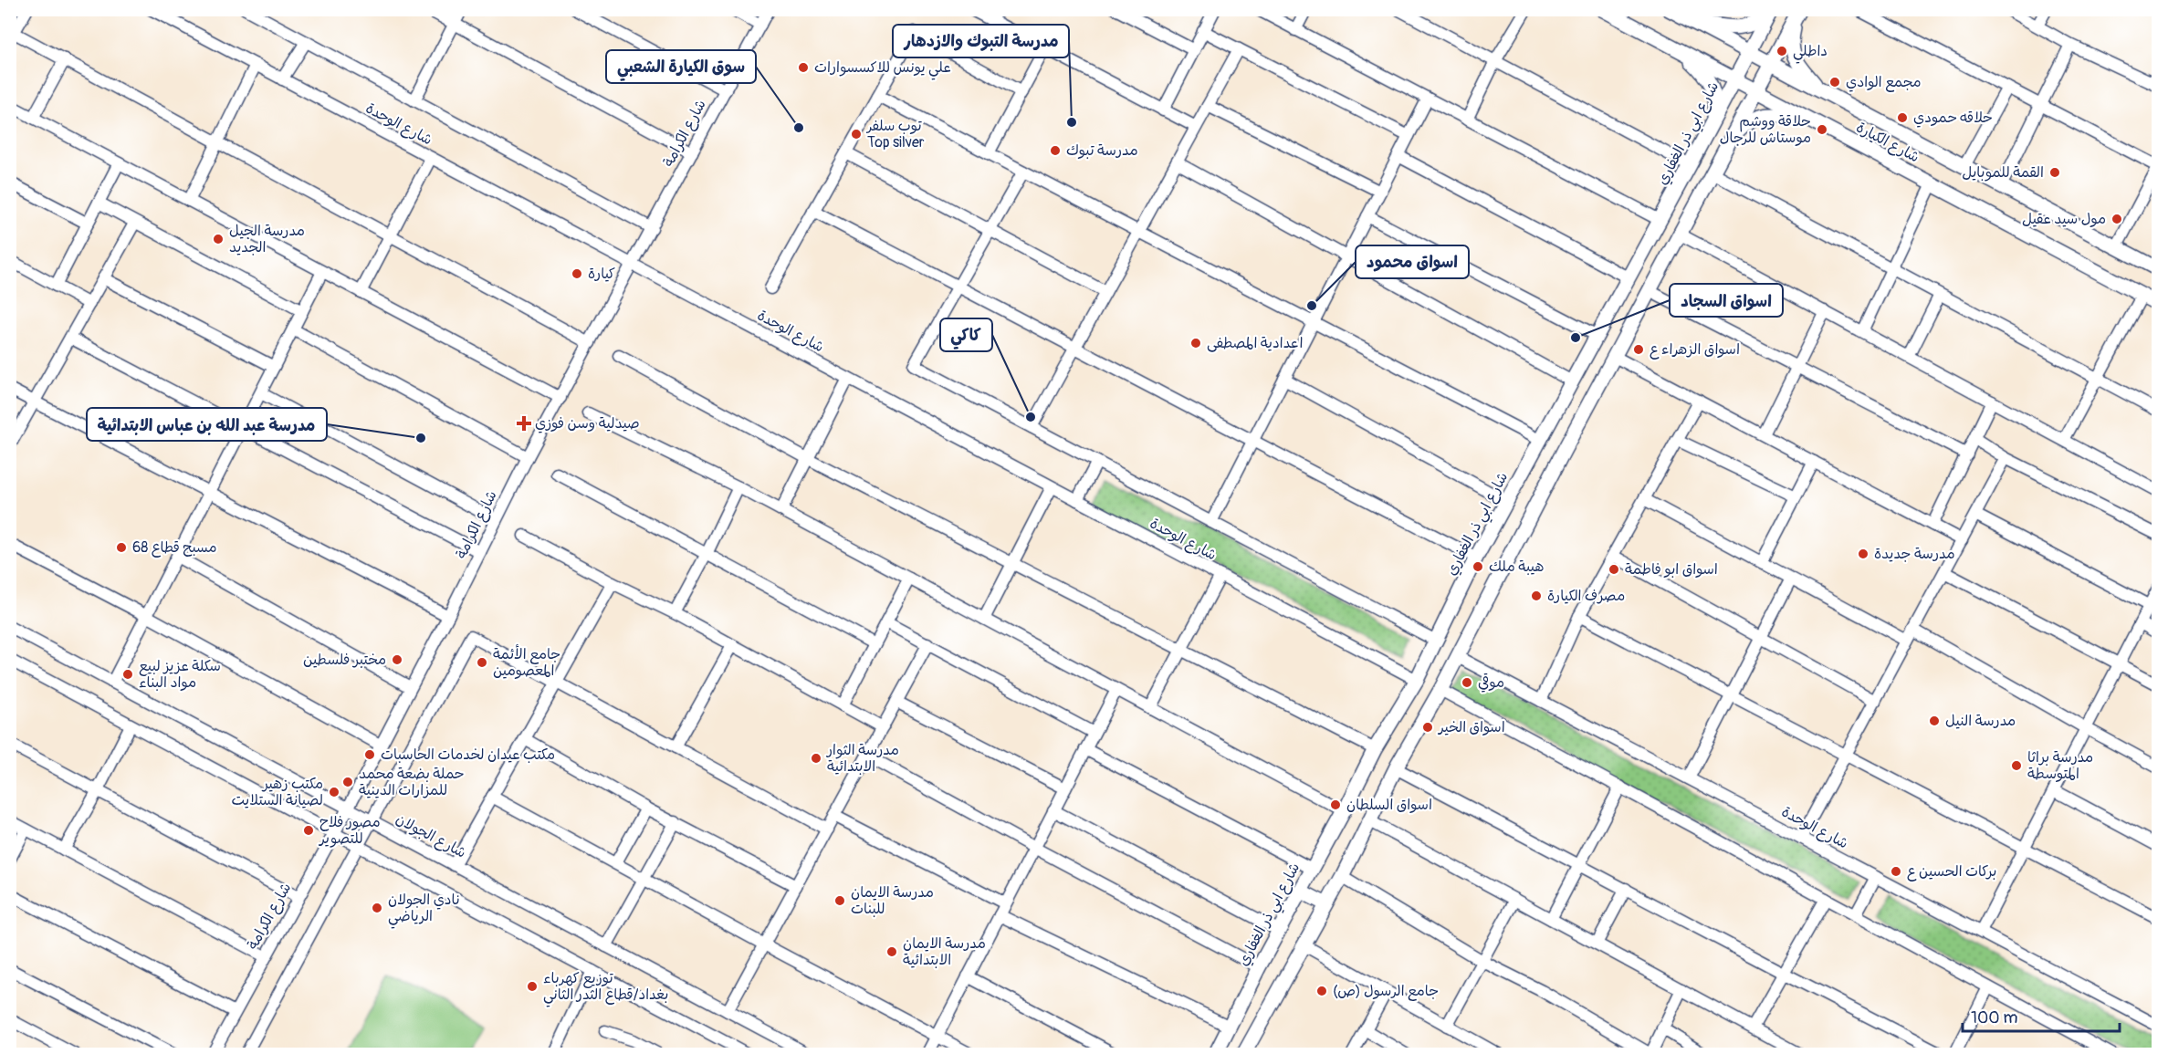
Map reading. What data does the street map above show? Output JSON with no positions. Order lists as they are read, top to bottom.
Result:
{
  "streets": {
    "main road": ["شارع ابي ذر الغفاري", "شارع الكيارة"],
    "street": ["شارع الوحدة", "شارع الكرامة", "شارع الجولان"]
  },
  "crossings": [
    ["شارع الوحدة", "شارع الكرامة"],
    ["شارع الوحدة", "شارع ابي ذر الغفاري"],
    ["شارع الكرامة", "شارع الجولان"],
    ["شارع ابي ذر الغفاري", "شارع الكيارة"]
  ],
  "places": {
    "other": [
      "داطلي",
      "علي يونس للاكسسوارات",
      "مجمع الوادي",
      "حلاقه حمودي",
      "مدرسة التبوك والازدهار",
      "سوق الكيارة الشعبي",
      "حلاقة ووشم موستاش للرجال",
      "توب سلفر Top silver",
      "مدرسة تبوك",
      "القمة للموبايل",
      "مول سيد عقيل",
      "مدرسة الجيل الجديد",
      "كيارة",
      "اسواق محمود",
      "اسواق السجاد",
      "اعدادية المصطفى",
      "اسواق الزهراء ع",
      "كاكي",
      "مدرسة عبد الله بن عباس الابتدائية",
      "مسبح قطاع 68",
      "مدرسة جديدة",
      "هيبة ملك",
      "اسواق ابو فاطمة",
      "مصرف الكيارة",
      "مختبر فلسطين",
      "جامع الأئمة المعصومين",
      "سكلة عزيز لبيع مواد البناء",
      "موقي",
      "مدرسة النيل",
      "اسواق الخير",
      "مكتب عيدان لخدمات الحاسبات",
      "مدرسة الثوار الابتدائية",
      "مدرسة براثا المتوسطة",
      "حملة بضعة محمد للمزارات الدينية",
      "مكتب زهير لصيانة الستلايت",
      "اسواق السلطان",
      "مصور فلاح للتصوير",
      "بركات الحسين ع",
      "مدرسة الايمان للبنات",
      "نادي الجولان الرياضي",
      "مدرسة الايمان الابتدائية",
      "توزيع كهرباء بغداد/قطاع الثدر الثاني",
      "جامع الرسول (ص)"
    ],
    "health": ["صيدلية وسن فوزي"]
  },
  "scale_bar": "100 m"
}
